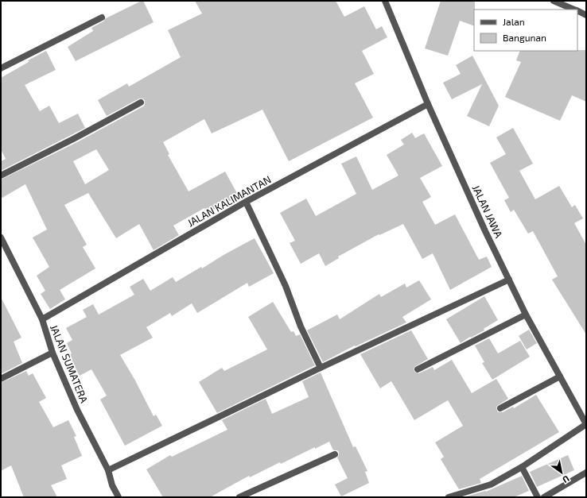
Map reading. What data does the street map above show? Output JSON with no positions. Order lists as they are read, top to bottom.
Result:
{
  "streets": {
    "street": ["JALAN KALIMANTAN", "JALAN JAWA", "JALAN SUMATERA"]
  },
  "crossings": [
    ["JALAN KALIMANTAN", "JALAN JAWA"],
    ["JALAN KALIMANTAN", "JALAN SUMATERA"]
  ],
  "legend": ["Jalan", "Bangunan"],
  "north": "bottom right"
}
